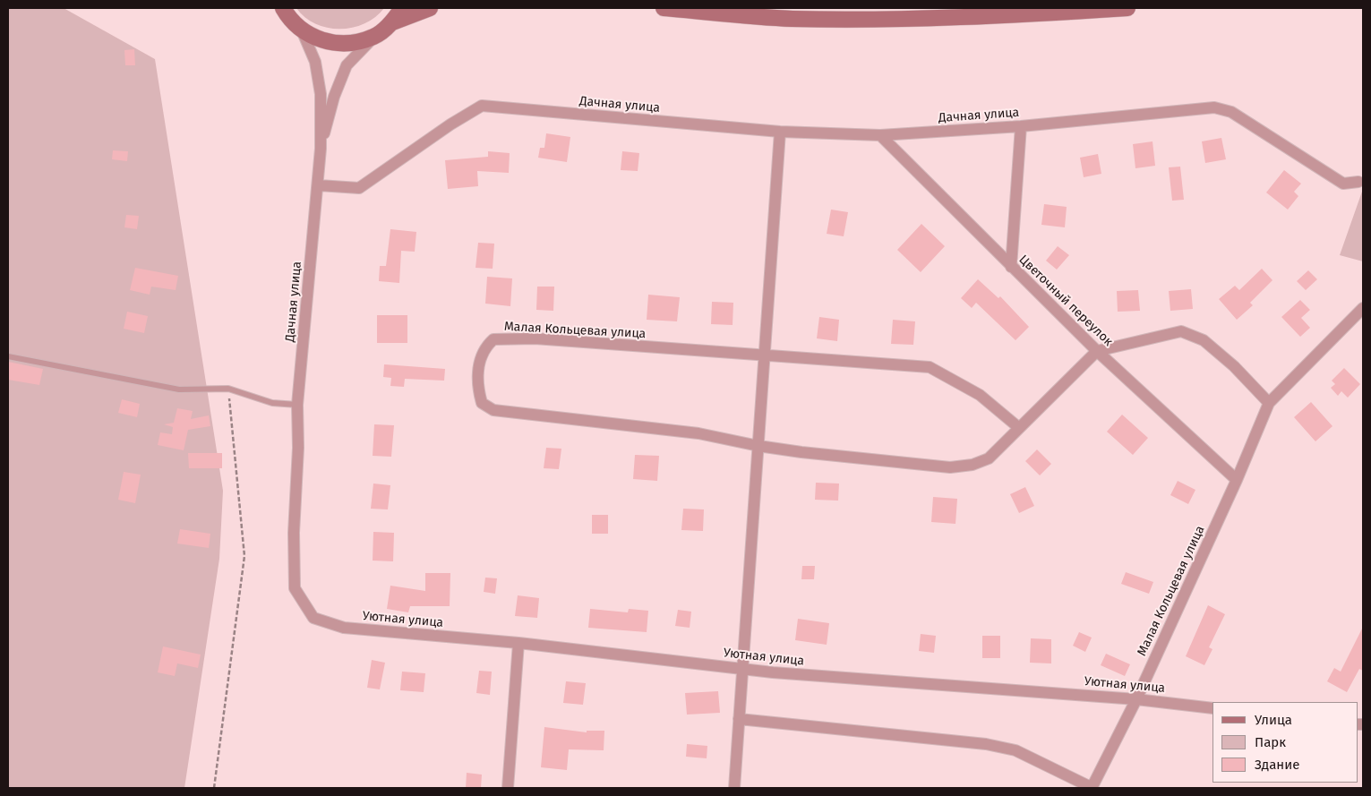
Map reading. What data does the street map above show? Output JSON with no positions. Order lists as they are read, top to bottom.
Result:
{
  "streets": {
    "street": [
      "Дачная улица",
      "Цветочный переулок",
      "Малая Кольцевая улица",
      "Уютная улица"
    ]
  },
  "crossings": [
    ["Дачная улица", "Цветочный переулок"],
    ["Дачная улица", "Уютная улица"],
    ["Цветочный переулок", "Малая Кольцевая улица"],
    ["Малая Кольцевая улица", "Уютная улица"]
  ],
  "legend": ["Улица", "Парк", "Здание"]
}
